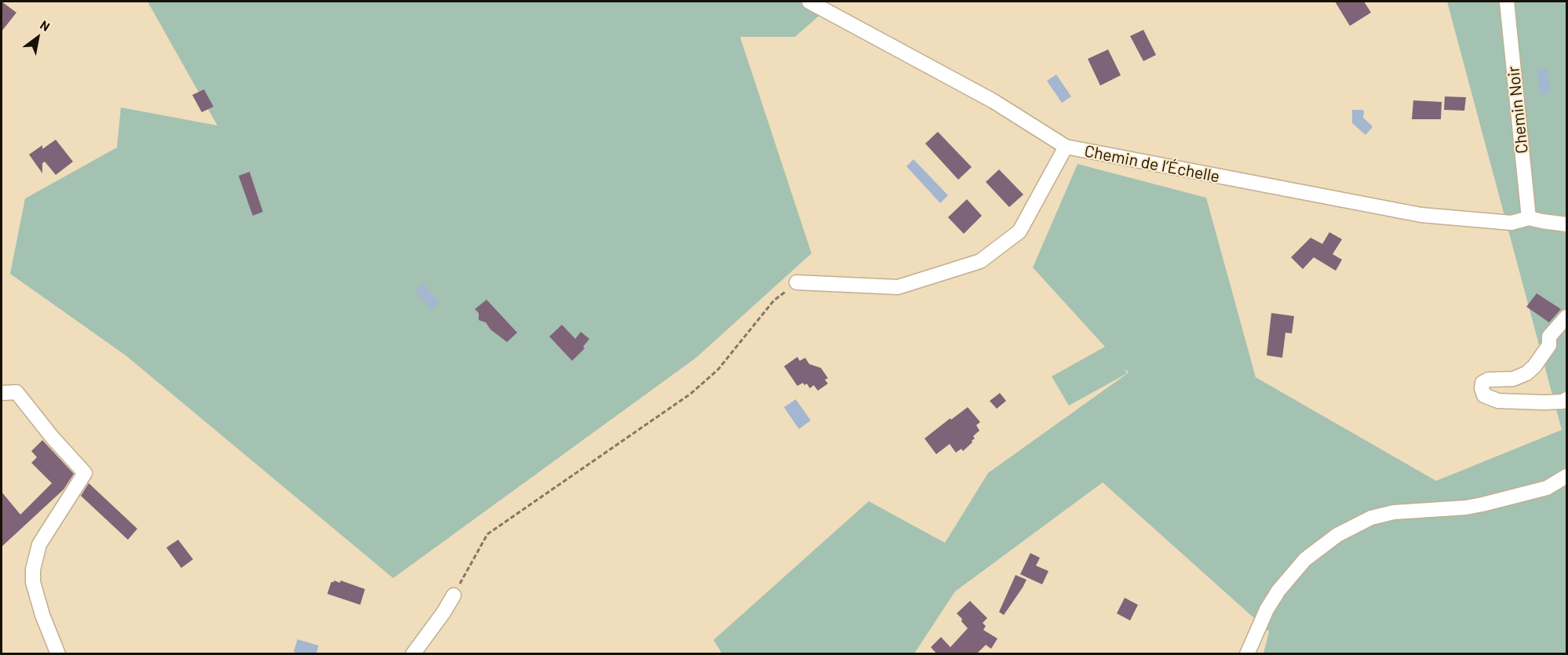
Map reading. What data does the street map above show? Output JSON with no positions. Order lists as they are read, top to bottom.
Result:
{
  "streets": {
    "street": ["Chemin Noir", "Chemin de l’Échelle"]
  },
  "crossings": [
    ["Chemin Noir", "Chemin de l’Échelle"]
  ],
  "north": "top right"
}
